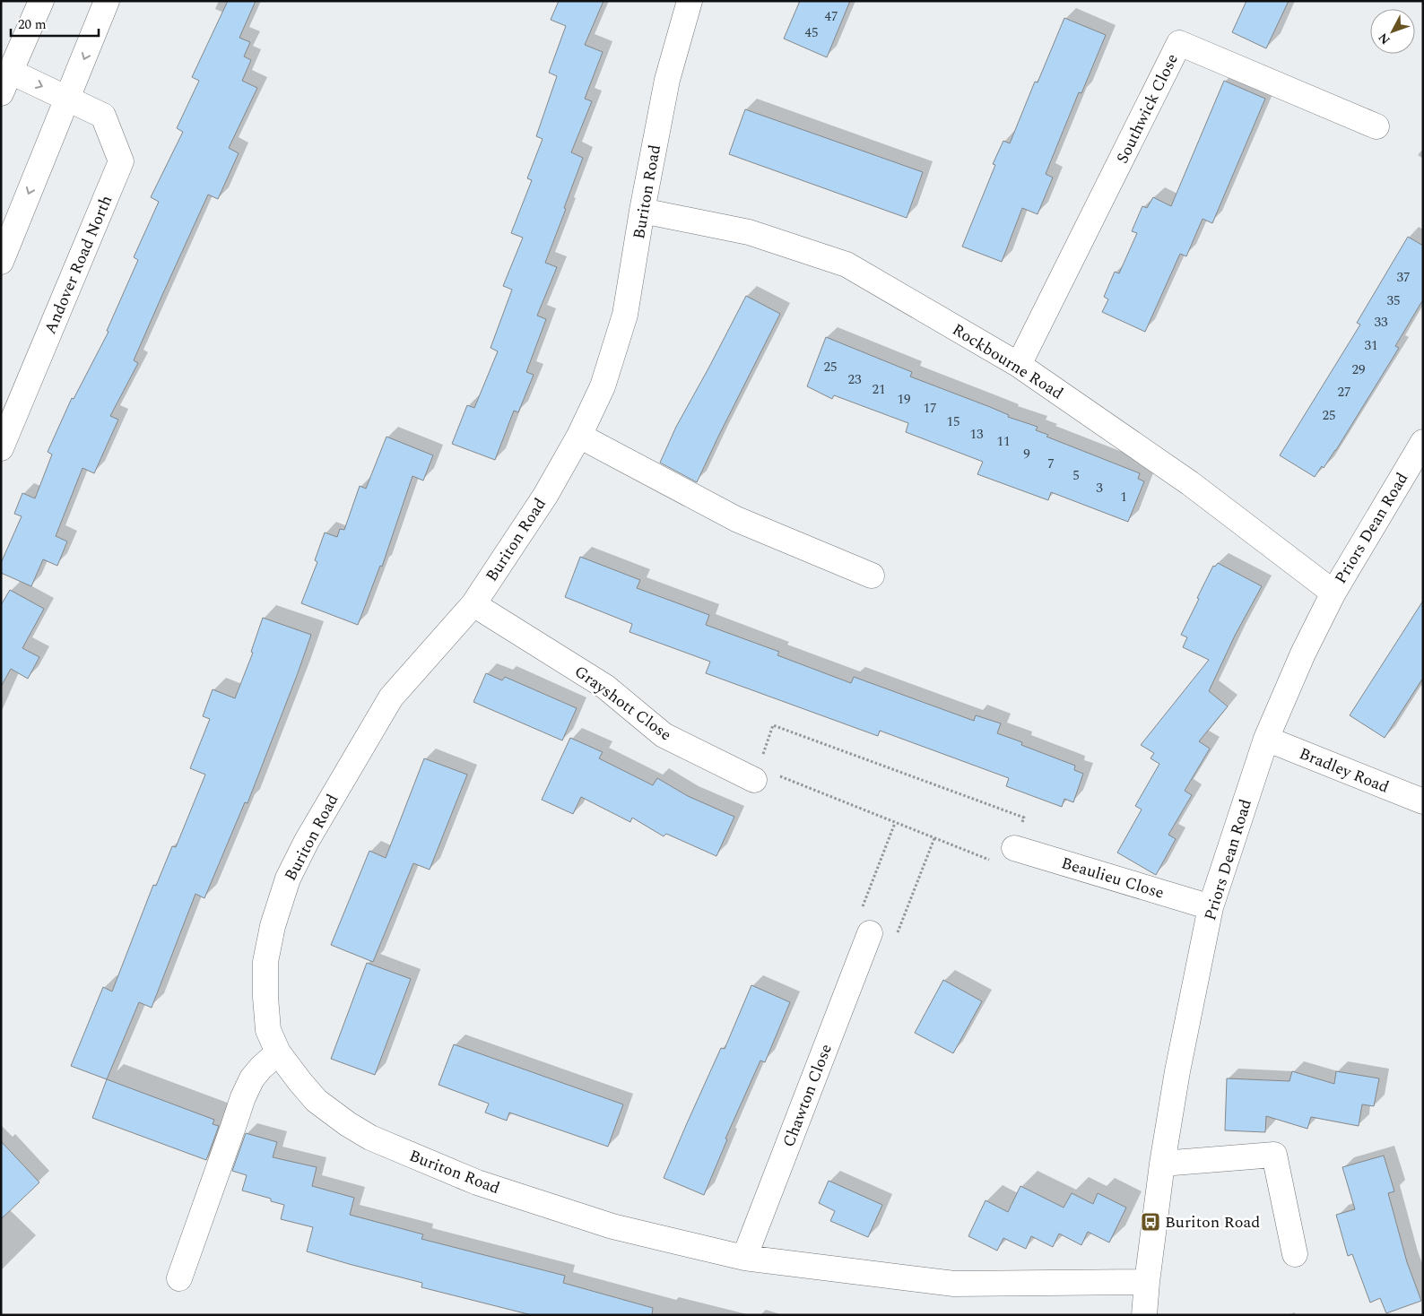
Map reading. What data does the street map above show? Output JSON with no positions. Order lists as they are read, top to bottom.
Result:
{
  "streets": {
    "street": [
      "Southwick Close",
      "Buriton Road",
      "Andover Road North",
      "Rockbourne Road",
      "Priors Dean Road",
      "Grayshott Close",
      "Bradley Road",
      "Beaulieu Close",
      "Chawton Close"
    ]
  },
  "crossings": [
    ["Southwick Close", "Rockbourne Road"],
    ["Buriton Road", "Rockbourne Road"],
    ["Buriton Road", "Priors Dean Road"],
    ["Buriton Road", "Grayshott Close"],
    ["Buriton Road", "Chawton Close"],
    ["Rockbourne Road", "Priors Dean Road"],
    ["Priors Dean Road", "Bradley Road"],
    ["Priors Dean Road", "Beaulieu Close"]
  ],
  "places": {
    "bus stop": ["Buriton Road"]
  },
  "house_numbers": [
    "47",
    "45",
    "37",
    "35",
    "33",
    "31",
    "25",
    "29",
    "23",
    "21",
    "27",
    "19",
    "17",
    "25",
    "15",
    "13",
    "11",
    "9",
    "7",
    "5",
    "3",
    "1"
  ],
  "scale_bar": "20 m",
  "north": "bottom left"
}
